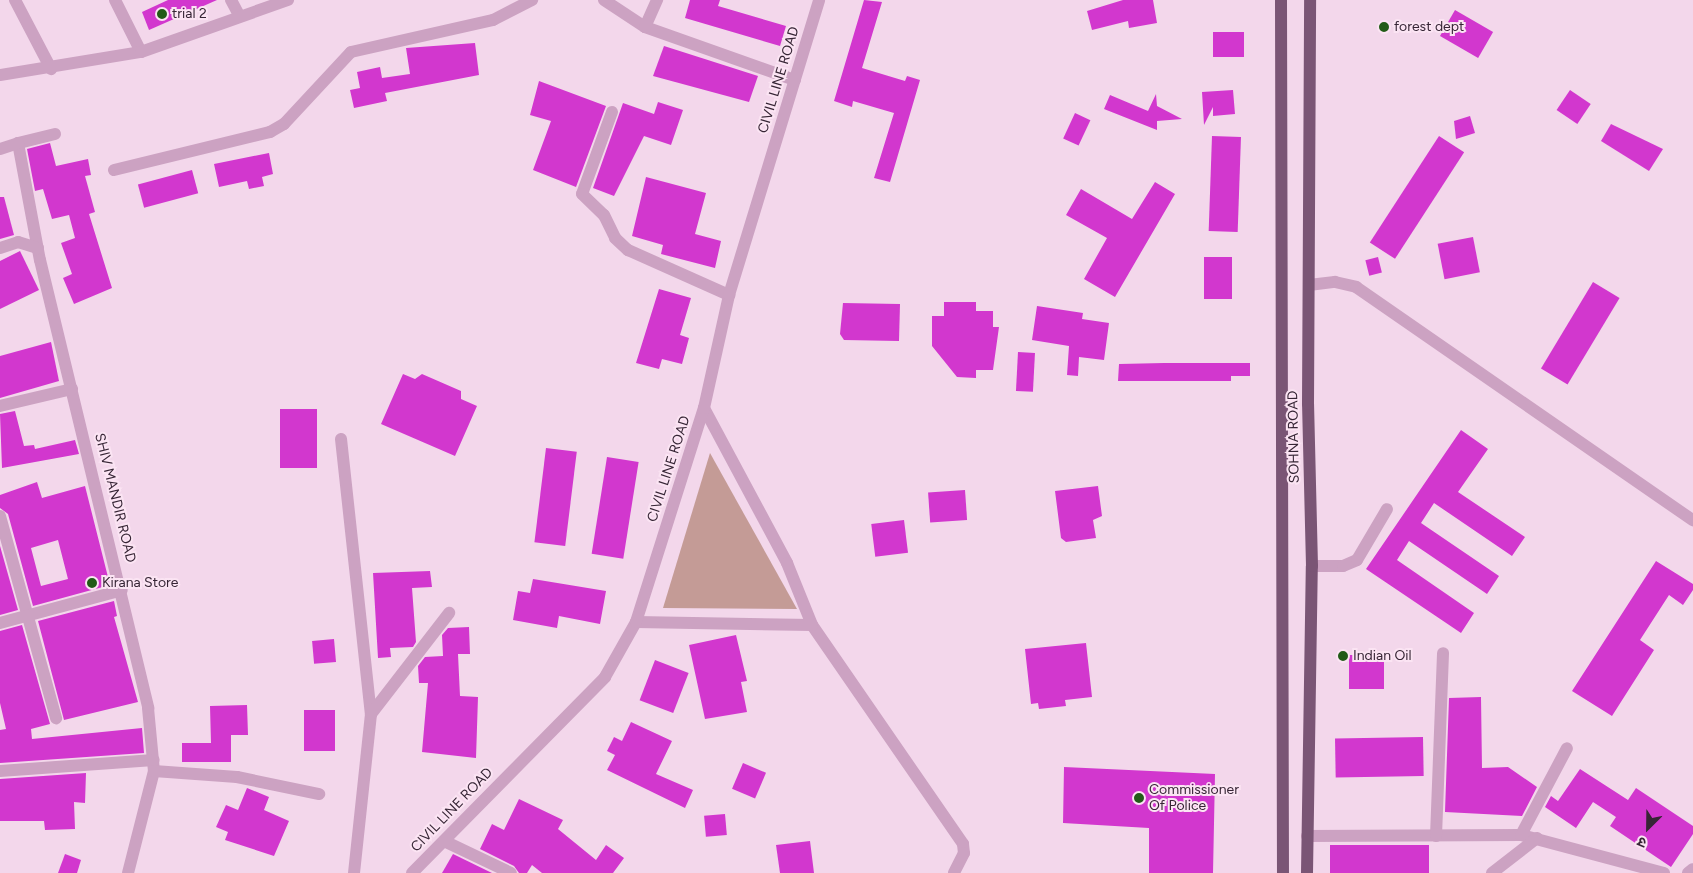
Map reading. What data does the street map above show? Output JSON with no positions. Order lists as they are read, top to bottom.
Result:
{
  "streets": {
    "main road": ["SOHNA ROAD"],
    "street": ["CIVIL LINE ROAD", "SHIV MANDIR ROAD"]
  },
  "places": [
    "trial 2",
    "forest dept",
    "Kirana Store",
    "Indian Oil",
    "Commissioner Of Police"
  ],
  "north": "bottom left"
}
